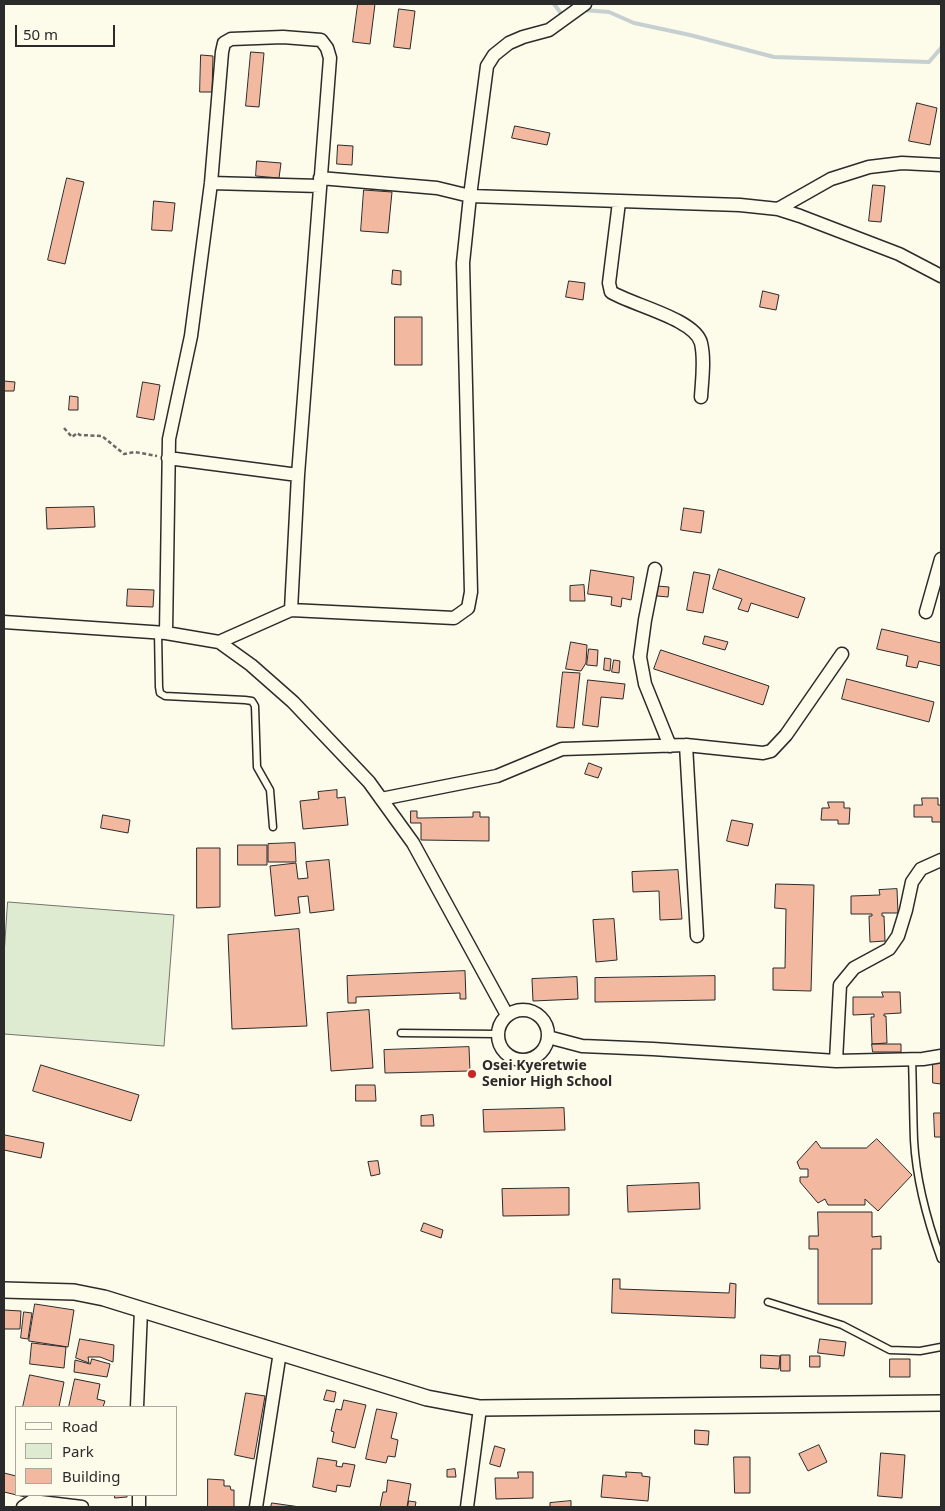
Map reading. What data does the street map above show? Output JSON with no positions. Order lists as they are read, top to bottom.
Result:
{
  "places": ["Osei Kyeretwie Senior High School"],
  "legend": ["Road", "Park", "Building"],
  "scale_bar": "50 m"
}
